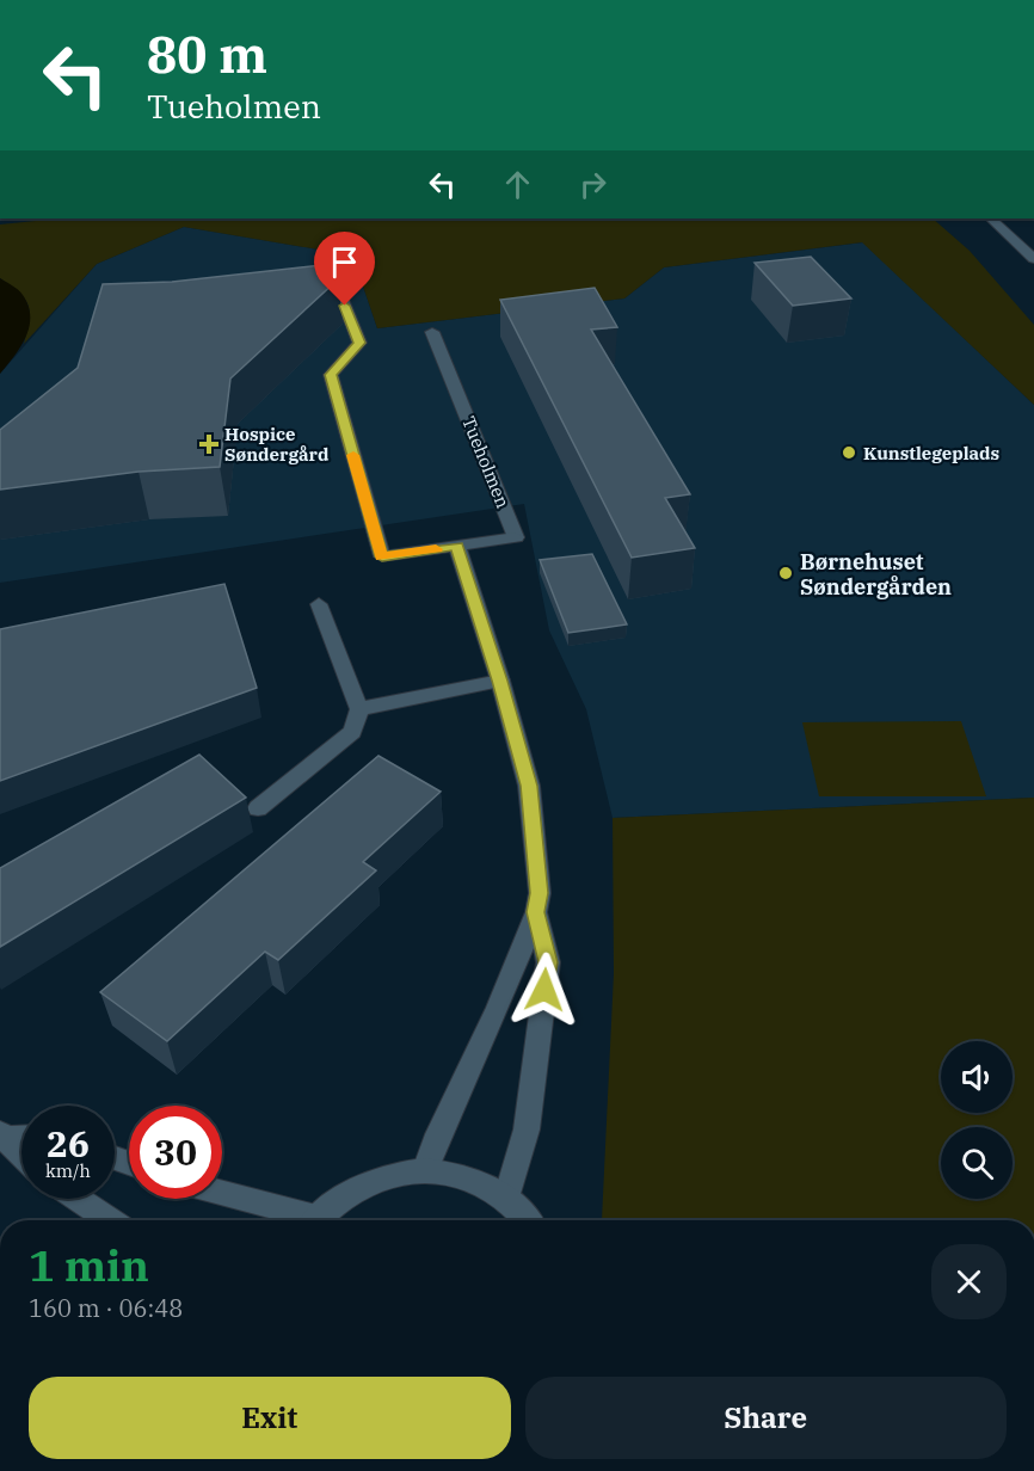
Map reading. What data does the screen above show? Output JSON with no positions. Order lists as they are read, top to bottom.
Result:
{
  "streets": {
    "street": ["Tueholmen"]
  },
  "places": {
    "health": ["Hospice Søndergård"],
    "other": ["Kunstlegeplads", "Børnehuset Søndergården"]
  },
  "page": {
    "turn": ["80 m", "Tueholmen"],
    "speed": "26 km/h",
    "limit": "30",
    "heading": ["1 min", "160 m · 06:48"],
    "buttons": ["Exit", "Share"]
  }
}
